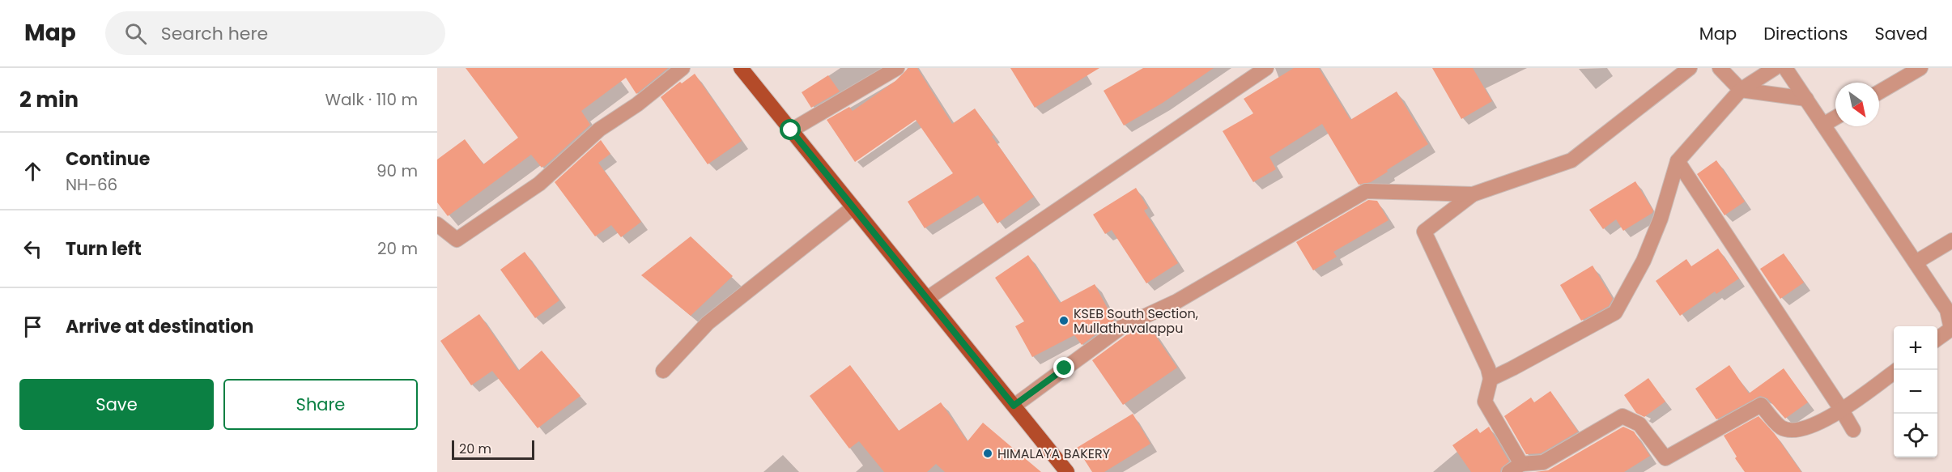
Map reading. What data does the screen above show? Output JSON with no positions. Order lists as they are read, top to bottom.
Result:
{
  "places": ["KSEB South Section, Mullathuvalappu", "HIMALAYA BAKERY"],
  "scale_bar": "20 m",
  "north": "bottom right",
  "page": {
    "header": "Map",
    "search": "Search here",
    "nav": ["Map", "Directions", "Saved"],
    "heading": ["2 min", "Walk · 110 m"],
    "list": [
      ["Continue", "NH-66", "90 m"],
      ["Turn left", "20 m"],
      "Arrive at destination"
    ],
    "map_buttons": ["+", "−"],
    "buttons": ["Save", "Share"],
    "scale": "20 m"
  }
}
